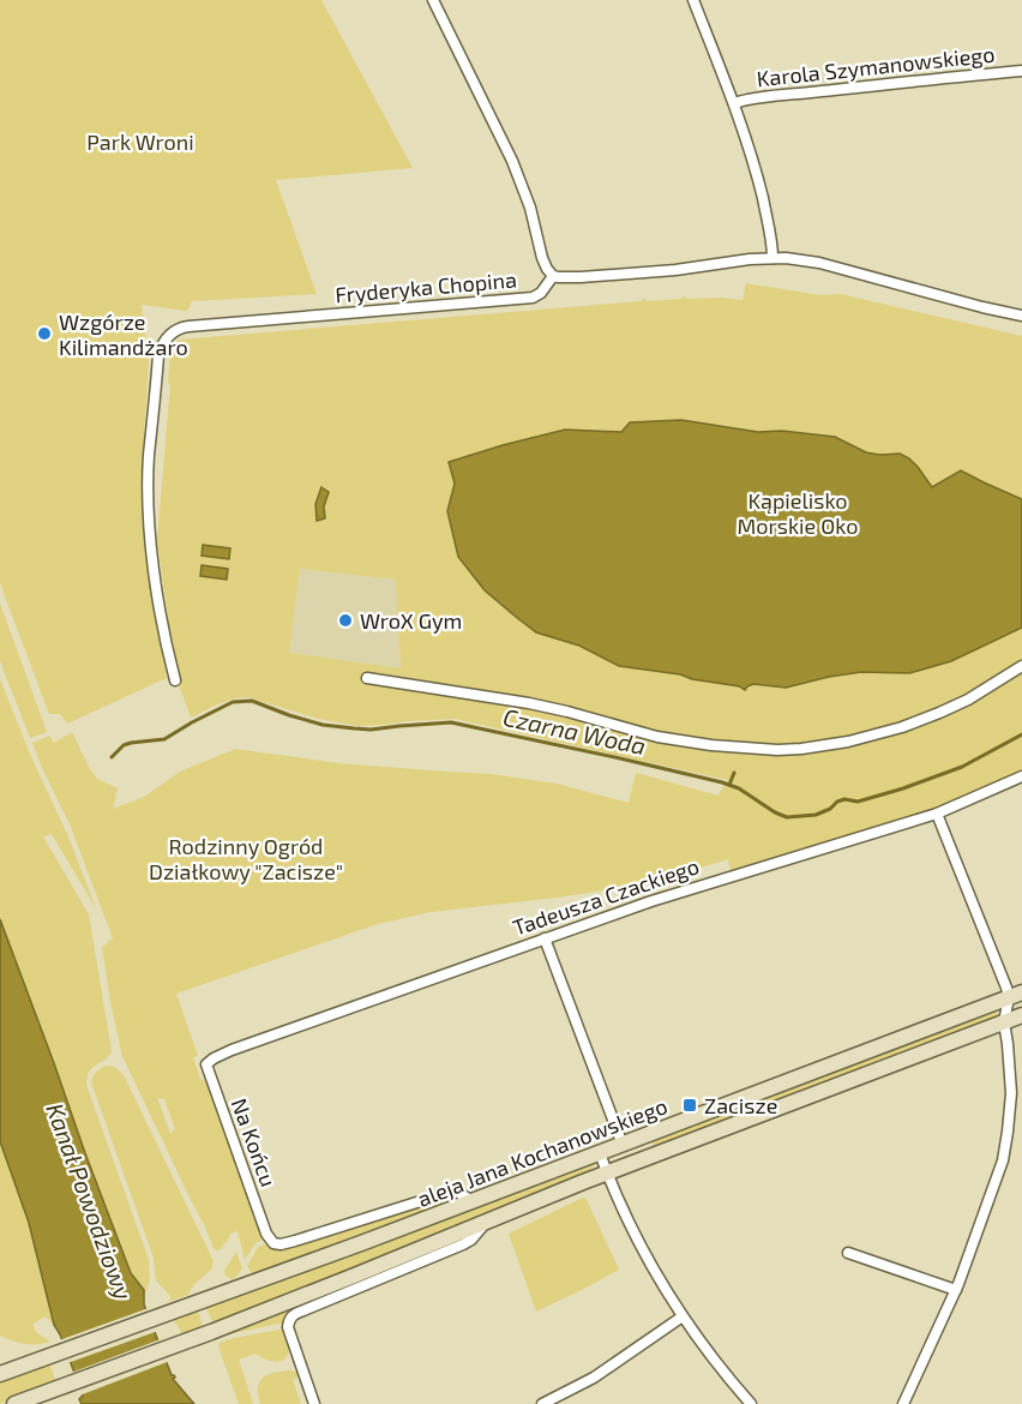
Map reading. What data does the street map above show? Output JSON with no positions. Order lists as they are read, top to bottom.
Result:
{
  "streets": {
    "main road": ["aleja Jana Kochanowskiego"],
    "street": [
      "Karola Szymanowskiego",
      "Fryderyka Chopina",
      "Tadeusza Czackiego",
      "Na Końcu"
    ]
  },
  "crossings": [
    ["Tadeusza Czackiego", "Na Końcu"],
    ["Na Końcu", "aleja Jana Kochanowskiego"]
  ],
  "water": ["Czarna Woda", "Kanał Powodziowy"],
  "parks": ["Park Wroni", "Kąpielisko Morskie Oko", "Rodzinny Ogród Działkowy \"Zacisze\""],
  "places": {
    "other": ["Wzgórze Kilimandżaro", "WroX Gym"],
    "transit": ["Zacisze"]
  }
}
